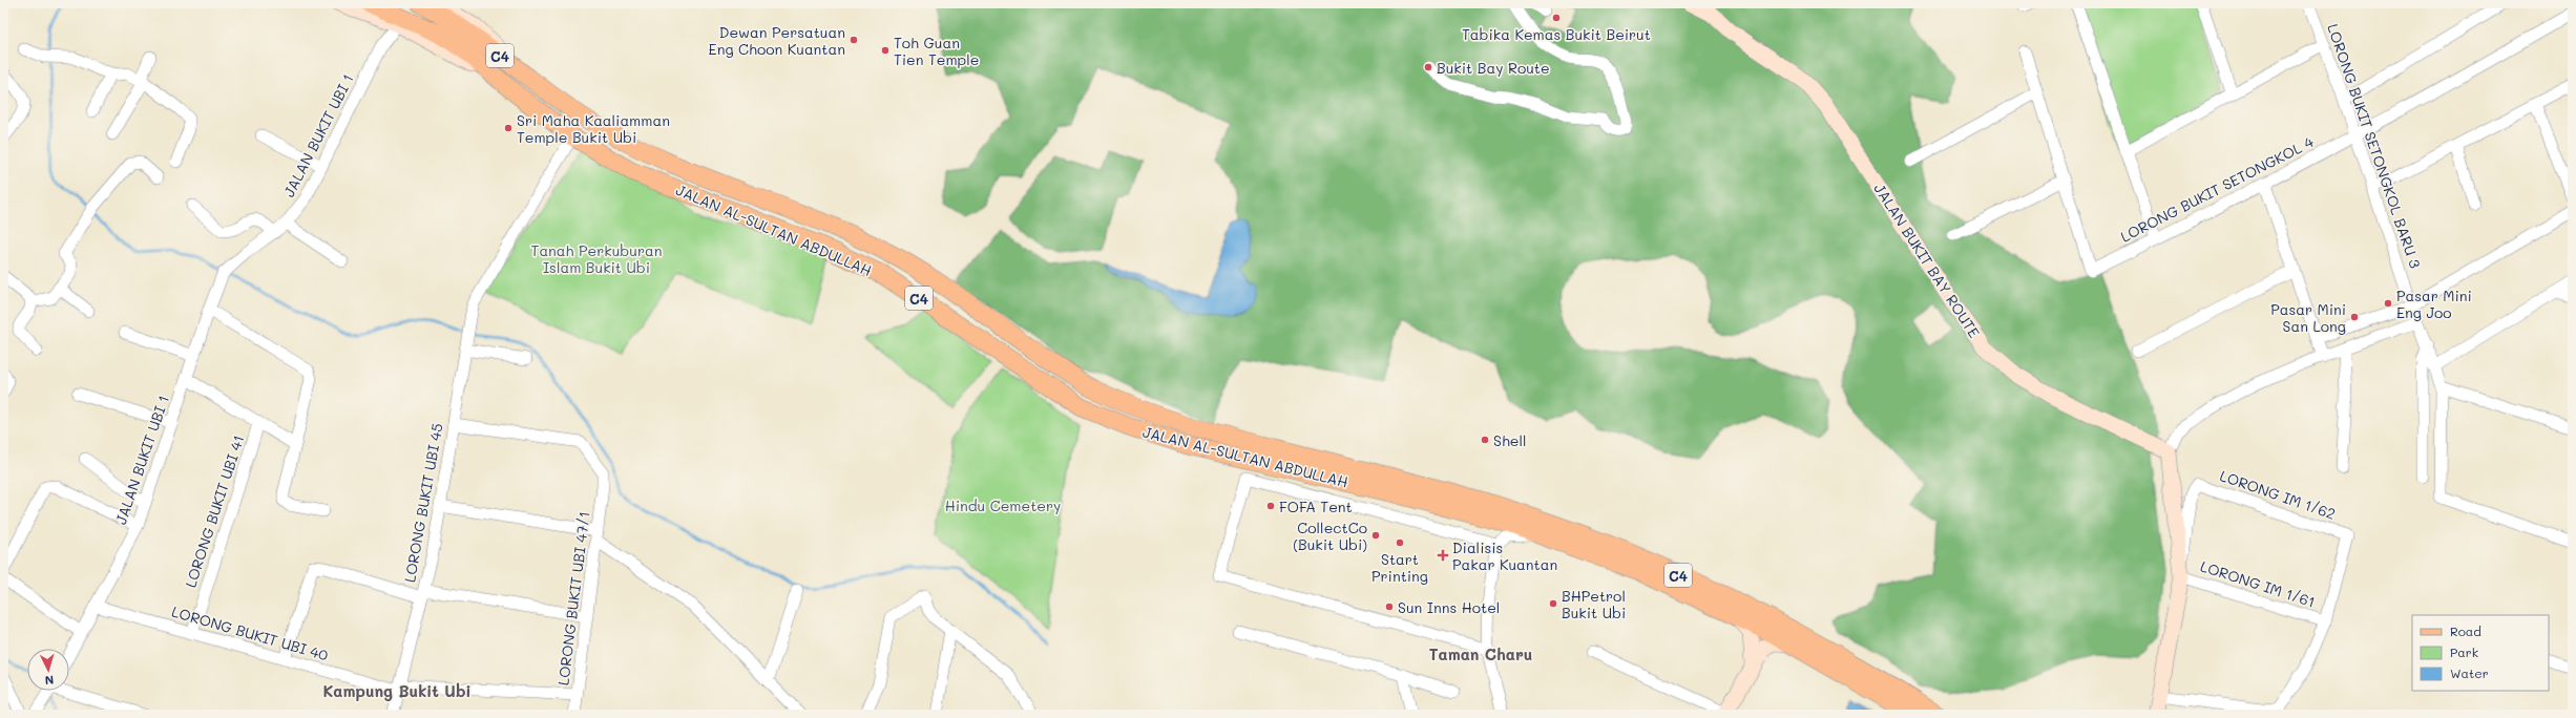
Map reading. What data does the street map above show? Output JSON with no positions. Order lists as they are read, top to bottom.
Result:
{
  "streets": {
    "main road": ["C4", "JALAN AL-SULTAN ABDULLAH"],
    "street": [
      "JALAN BUKIT UBI 1",
      "LORONG BUKIT SETONGKOL BARU 3",
      "LORONG BUKIT SETONGKOL 4",
      "JALAN BUKIT BAY ROUTE",
      "LORONG IM 1/62",
      "LORONG BUKIT UBI 45",
      "LORONG BUKIT UBI 41",
      "LORONG IM 1/61",
      "LORONG BUKIT UBI 47/1",
      "LORONG BUKIT UBI 40"
    ]
  },
  "crossings": [
    ["C4", "JALAN BUKIT UBI 1"],
    ["C4", "JALAN AL-SULTAN ABDULLAH"],
    ["JALAN BUKIT UBI 1", "LORONG BUKIT UBI 40"],
    ["LORONG BUKIT SETONGKOL BARU 3", "LORONG BUKIT SETONGKOL 4"],
    ["JALAN AL-SULTAN ABDULLAH", "LORONG BUKIT UBI 45"],
    ["LORONG IM 1/62", "LORONG IM 1/61"],
    ["LORONG BUKIT UBI 45", "LORONG BUKIT UBI 47/1"],
    ["LORONG BUKIT UBI 45", "LORONG BUKIT UBI 40"],
    ["LORONG BUKIT UBI 41", "LORONG BUKIT UBI 40"],
    ["LORONG BUKIT UBI 47/1", "LORONG BUKIT UBI 40"]
  ],
  "districts": ["Taman Charu", "Kampung Bukit Ubi"],
  "parks": ["Tanah Perkuburan Islam Bukit Ubi", "Hindu Cemetery"],
  "places": {
    "other": [
      "Tabika Kemas Bukit Beirut",
      "Dewan Persatuan Eng Choon Kuantan",
      "Toh Guan Tien Temple",
      "Bukit Bay Route",
      "Sri Maha Kaaliamman Temple Bukit Ubi",
      "Pasar Mini Eng Joo",
      "Pasar Mini San Long",
      "Shell",
      "FOFA Tent",
      "CollectCo (Bukit Ubi)",
      "Start Printing",
      "BHPetrol Bukit Ubi",
      "Sun Inns Hotel"
    ],
    "health": ["Dialisis Pakar Kuantan"]
  },
  "legend": ["Road", "Park", "Water"],
  "north": "bottom"
}
